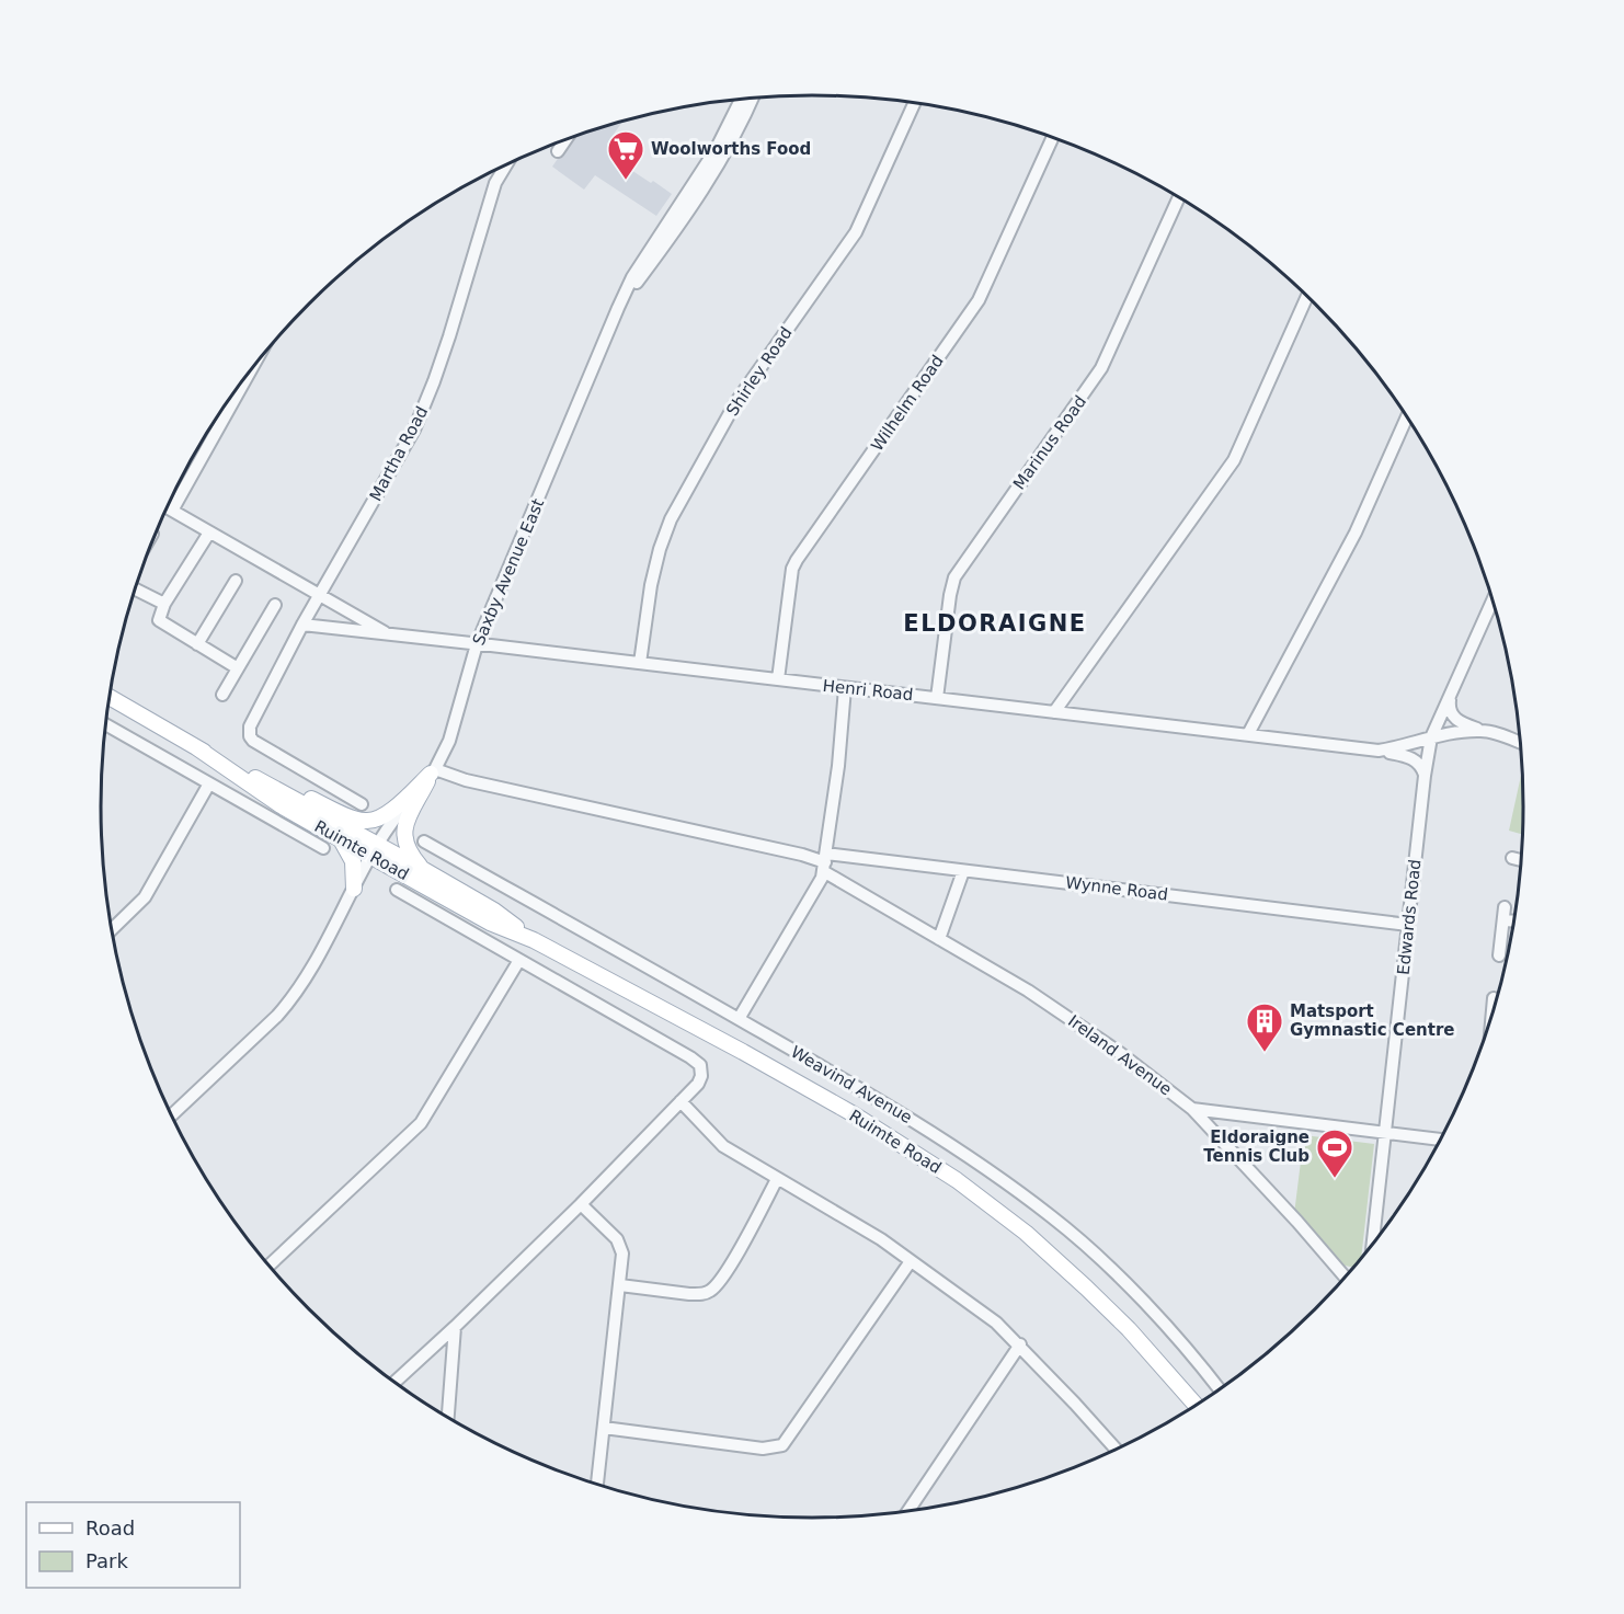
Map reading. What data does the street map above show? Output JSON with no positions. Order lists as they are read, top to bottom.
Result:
{
  "streets": {
    "main road": ["Ruimte Road"],
    "street": [
      "Shirley Road",
      "Wilhelm Road",
      "Marinus Road",
      "Martha Road",
      "Saxby Avenue East",
      "Henri Road",
      "Wynne Road",
      "Edwards Road",
      "Ireland Avenue",
      "Weavind Avenue"
    ]
  },
  "crossings": [
    ["Shirley Road", "Henri Road"],
    ["Wilhelm Road", "Henri Road"],
    ["Marinus Road", "Henri Road"],
    ["Martha Road", "Henri Road"],
    ["Saxby Avenue East", "Henri Road"],
    ["Saxby Avenue East", "Ruimte Road"],
    ["Saxby Avenue East", "Ireland Avenue"],
    ["Henri Road", "Edwards Road"],
    ["Wynne Road", "Edwards Road"],
    ["Wynne Road", "Ireland Avenue"]
  ],
  "districts": ["ELDORAIGNE"],
  "places": {
    "supermarket": ["Woolworths Food"],
    "building": ["Matsport Gymnastic Centre"],
    "sports": ["Eldoraigne Tennis Club"]
  },
  "legend": ["Road", "Park"]
}
